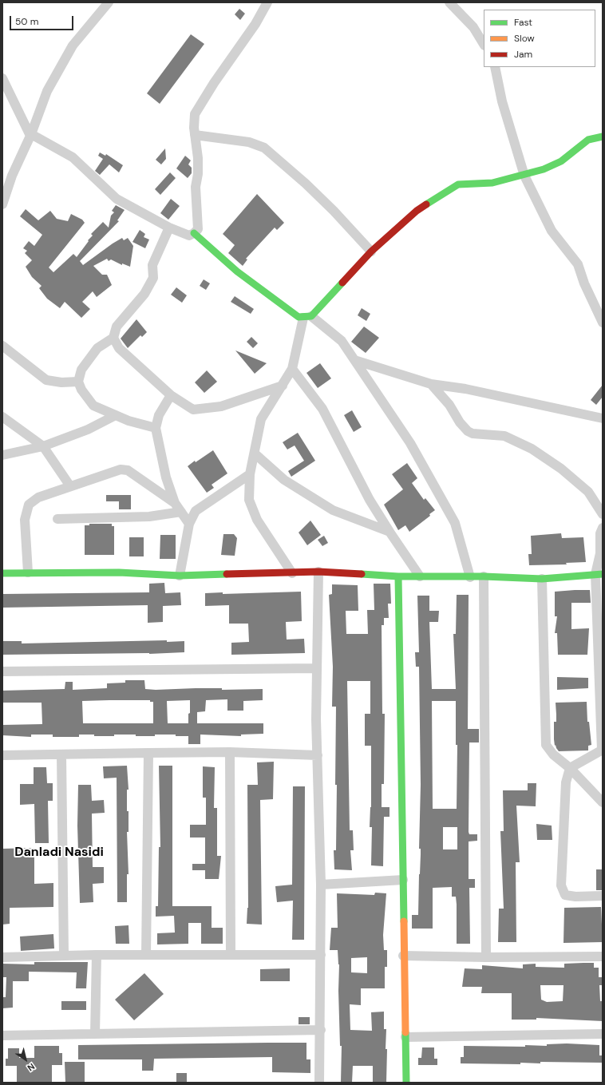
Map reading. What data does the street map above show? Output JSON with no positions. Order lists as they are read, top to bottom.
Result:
{
  "districts": ["Danladi Nasidi"],
  "legend": ["Fast", "Slow", "Jam"],
  "scale_bar": "50 m",
  "north": "bottom right"
}
